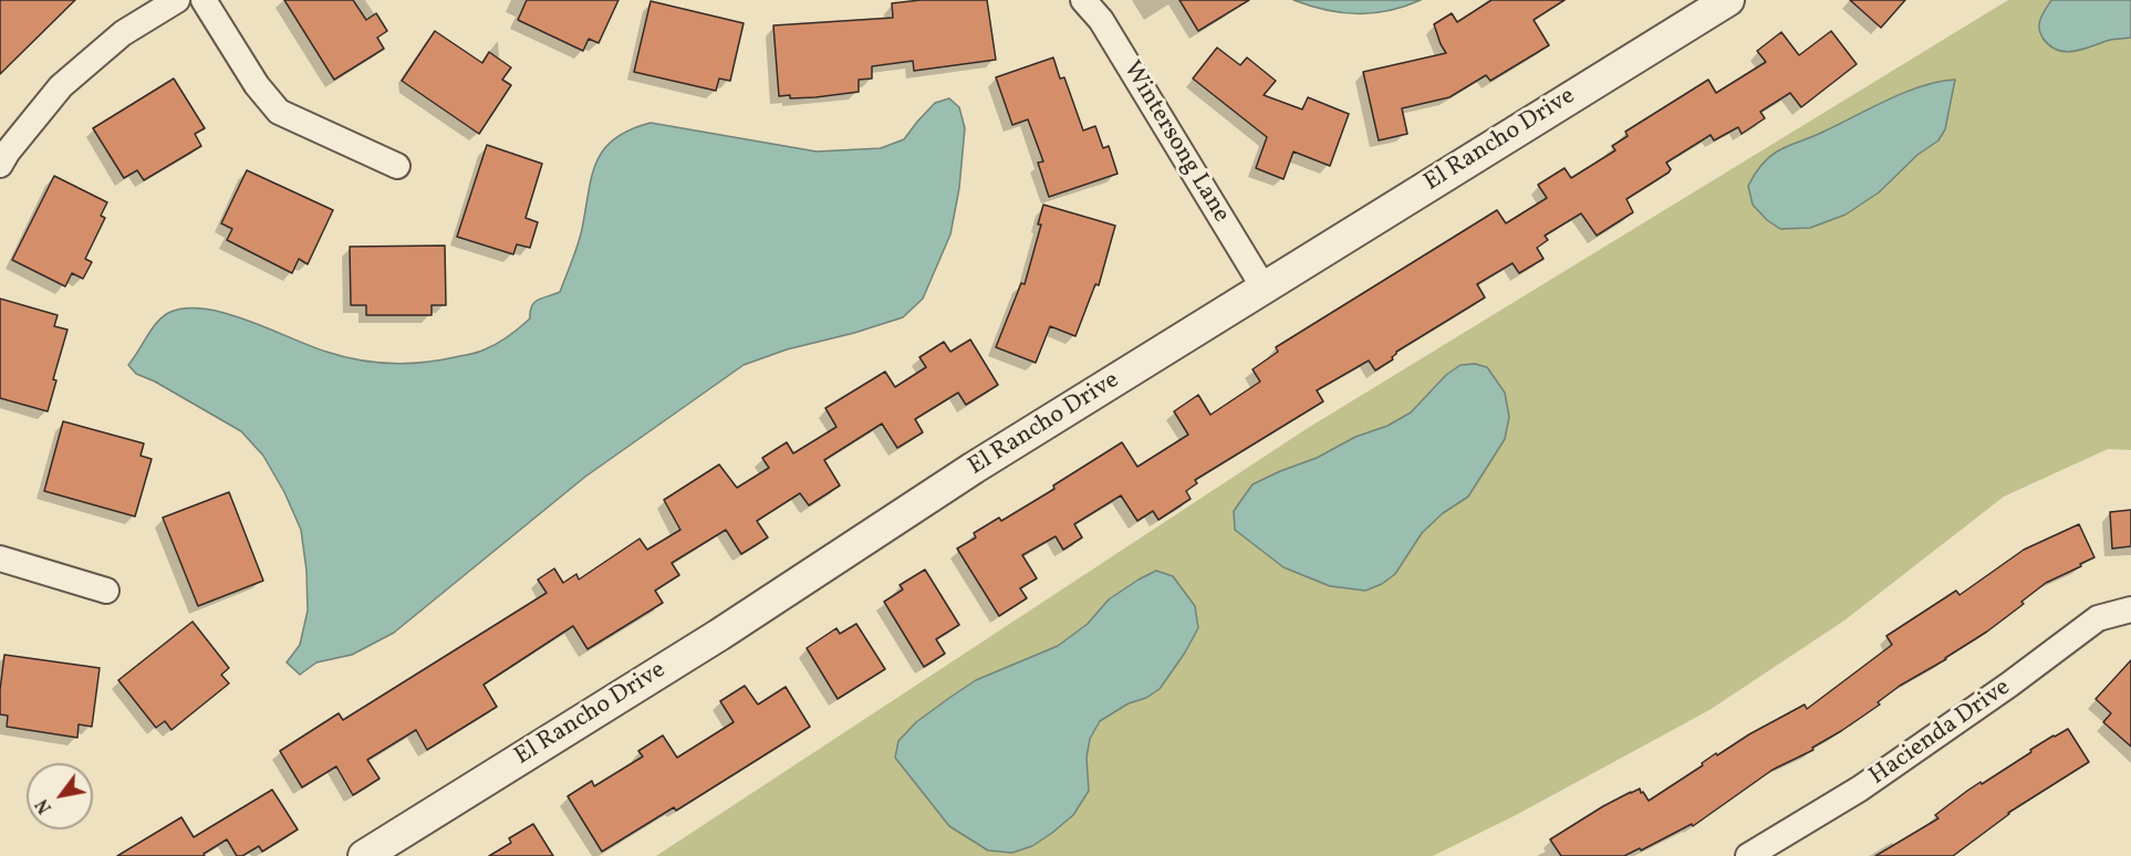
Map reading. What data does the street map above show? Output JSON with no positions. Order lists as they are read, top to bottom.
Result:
{
  "streets": {
    "street": ["El Rancho Drive", "Wintersong Lane", "Hacienda Drive"]
  },
  "crossings": [
    ["El Rancho Drive", "Wintersong Lane"]
  ],
  "north": "bottom left"
}
